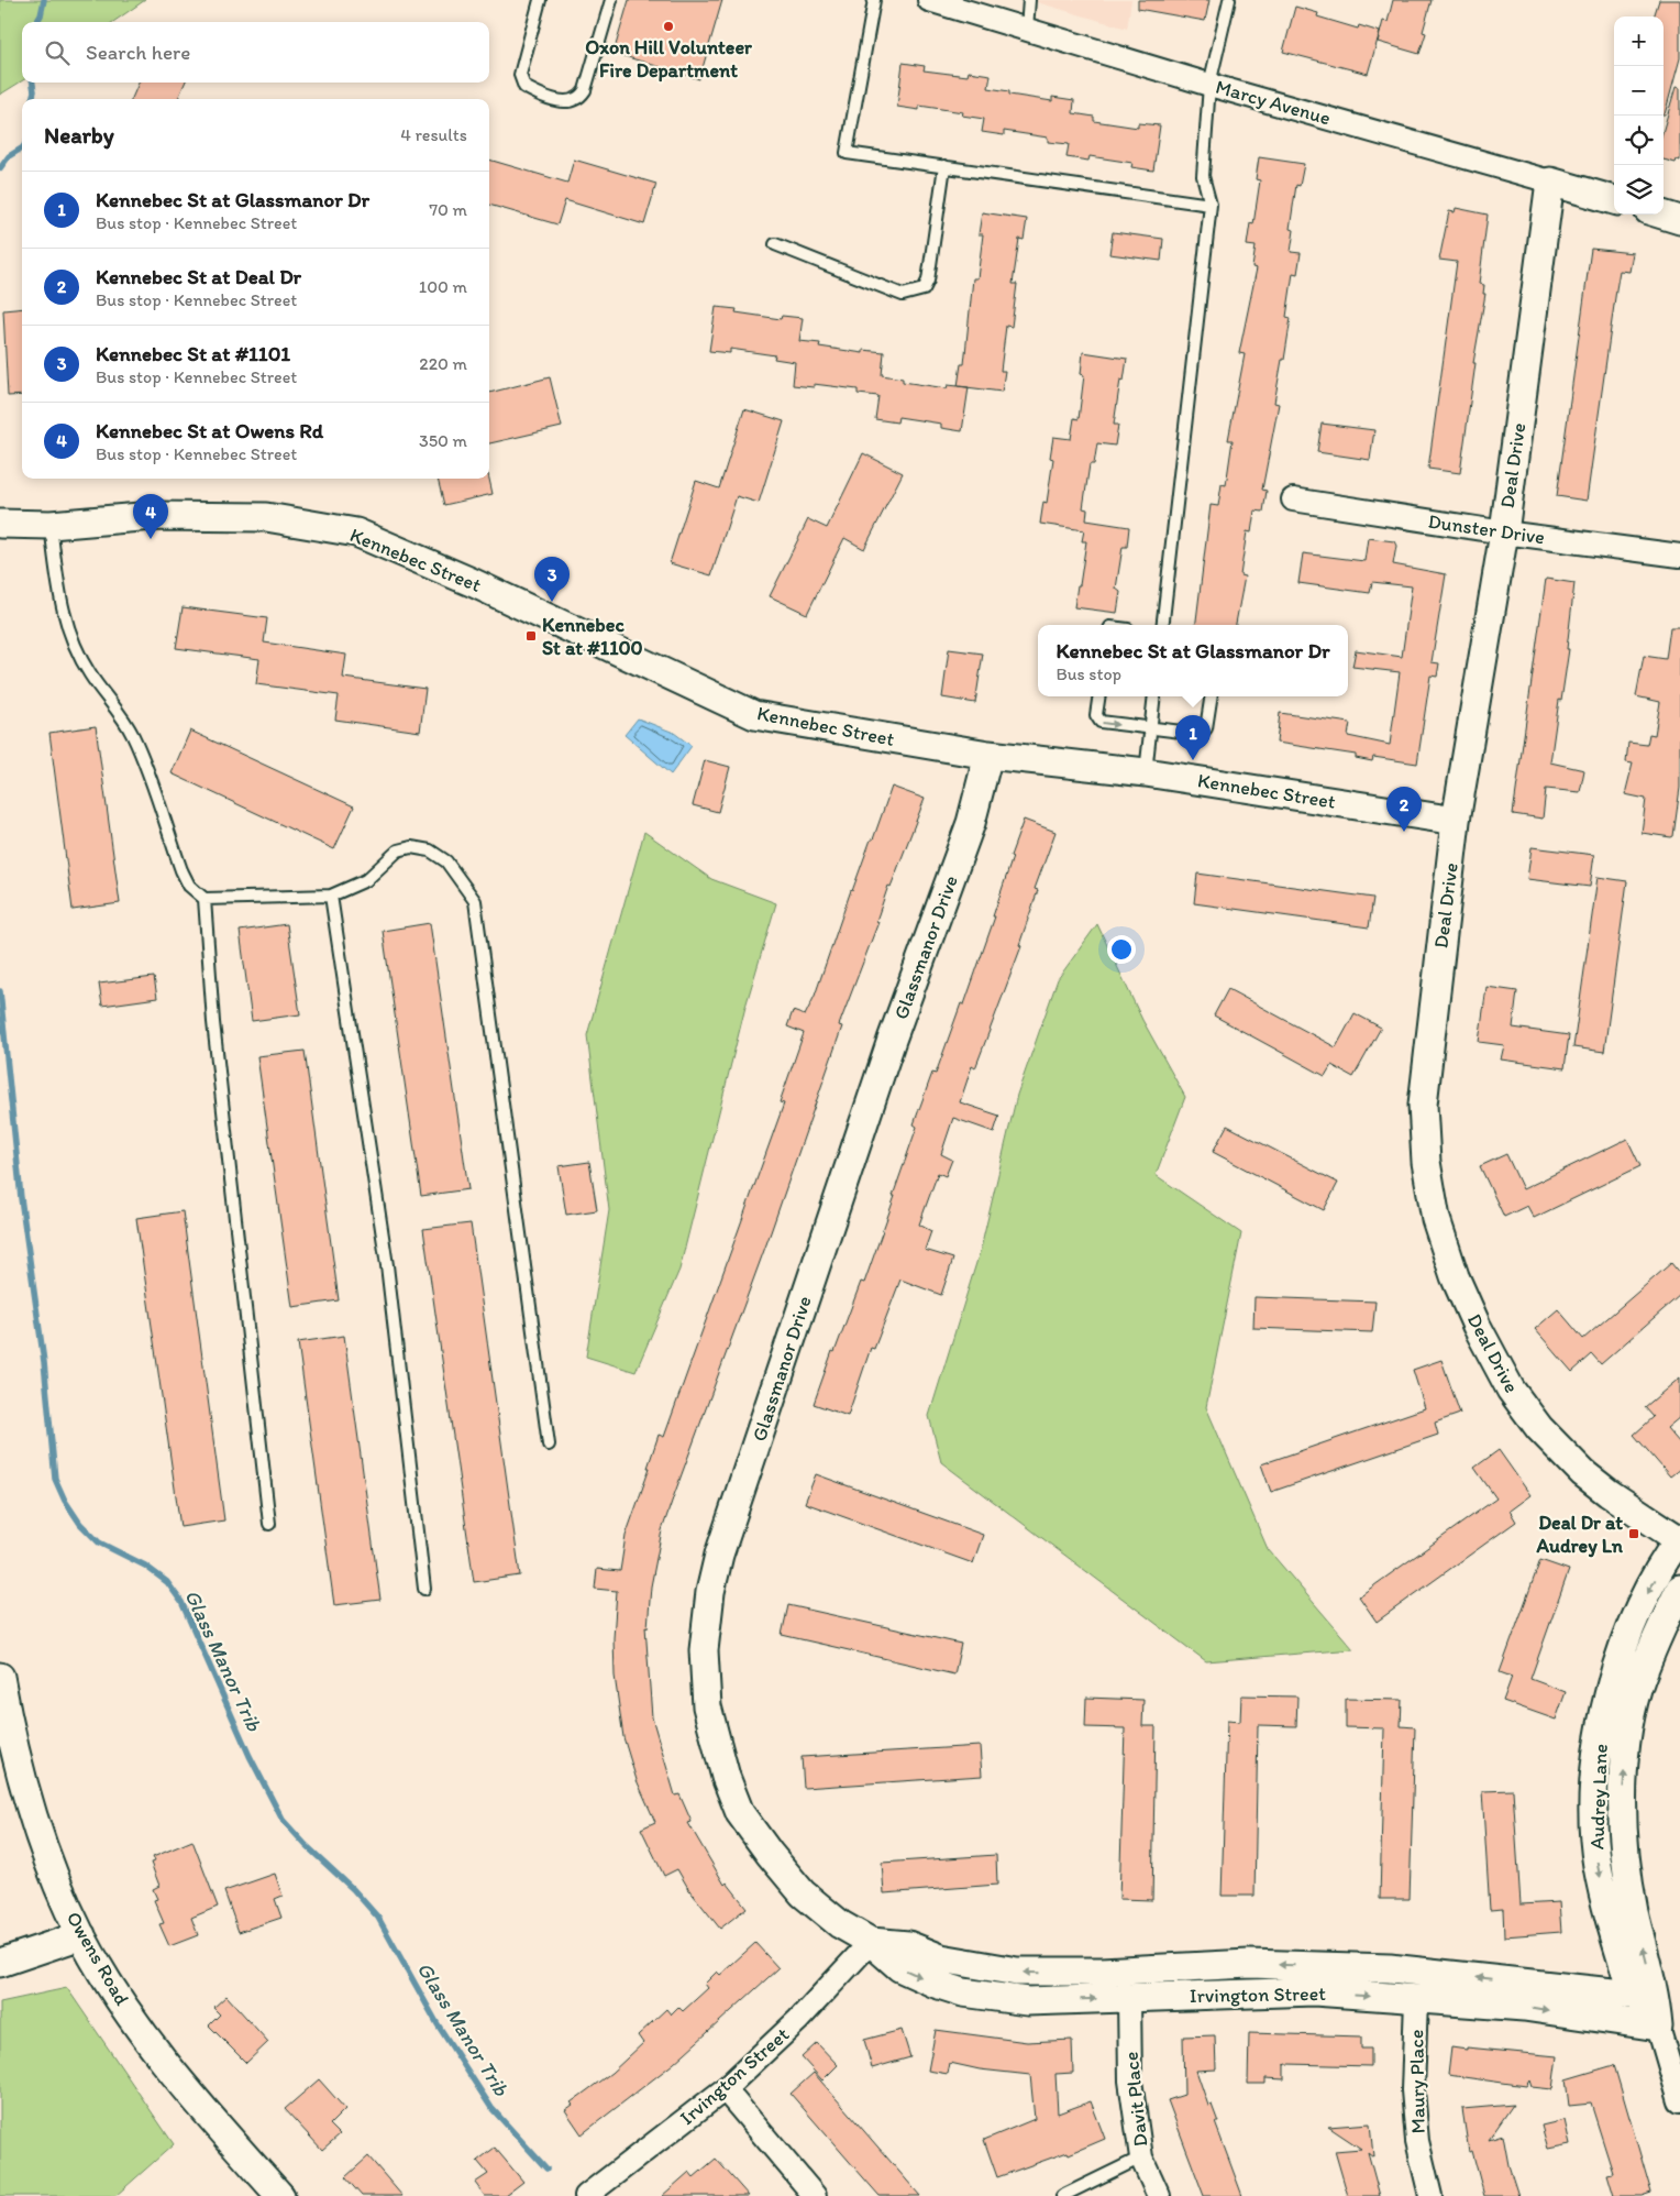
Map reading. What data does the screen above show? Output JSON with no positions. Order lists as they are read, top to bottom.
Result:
{
  "streets": {
    "street": [
      "Marcy Avenue",
      "Deal Drive",
      "Dunster Drive",
      "Kennebec Street",
      "Glassmanor Drive",
      "Audrey Lane",
      "Owens Road",
      "Irvington Street",
      "Maury Place",
      "Davit Place"
    ]
  },
  "crossings": [
    ["Marcy Avenue", "Deal Drive"],
    ["Deal Drive", "Dunster Drive"],
    ["Deal Drive", "Kennebec Street"],
    ["Deal Drive", "Audrey Lane"],
    ["Kennebec Street", "Glassmanor Drive"],
    ["Glassmanor Drive", "Irvington Street"],
    ["Audrey Lane", "Irvington Street"],
    ["Irvington Street", "Maury Place"],
    ["Irvington Street", "Davit Place"]
  ],
  "water": ["Glass Manor Trib"],
  "places": {
    "other": ["Oxon Hill Volunteer Fire Department"],
    "transit": ["Kennebec St at #1100", "Deal Dr at Audrey Ln"]
  },
  "page": {
    "map_buttons": ["+", "−"],
    "search": "Search here",
    "heading": ["Nearby", "4 results"],
    "list": [
      {
        "mark": "1",
        "name": "Kennebec St at Glassmanor Dr",
        "note": "Bus stop · Kennebec Street",
        "value": "70 m"
      },
      {
        "mark": "2",
        "name": "Kennebec St at Deal Dr",
        "note": "Bus stop · Kennebec Street",
        "value": "100 m"
      },
      {
        "mark": "3",
        "name": "Kennebec St at #1101",
        "note": "Bus stop · Kennebec Street",
        "value": "220 m"
      },
      {
        "mark": "4",
        "name": "Kennebec St at Owens Rd",
        "note": "Bus stop · Kennebec Street",
        "value": "350 m"
      }
    ],
    "pins": [
      "4",
      "3",
      "1",
      "2"
    ],
    "popup": ["Kennebec St at Glassmanor Dr", "Bus stop"]
  }
}
